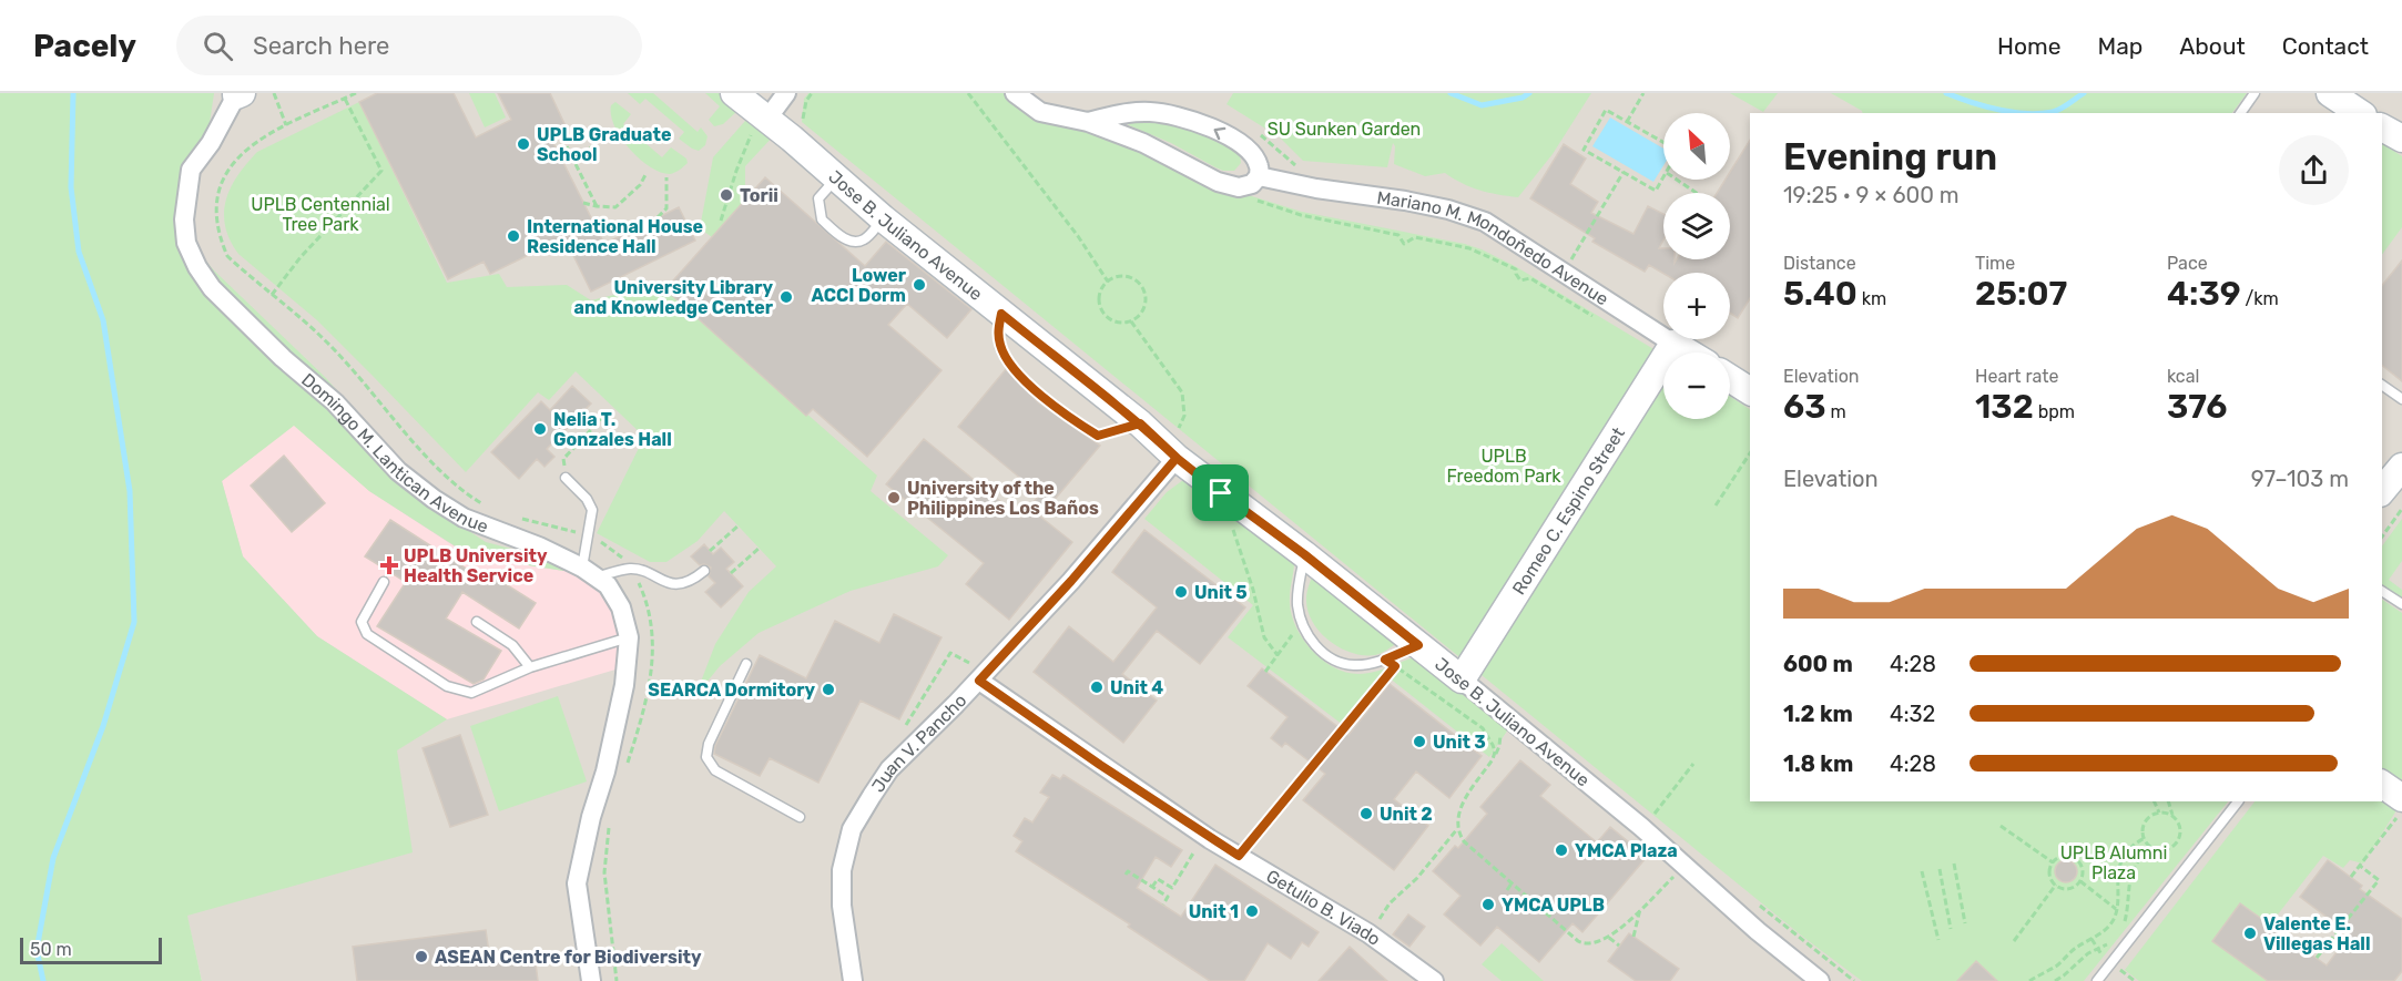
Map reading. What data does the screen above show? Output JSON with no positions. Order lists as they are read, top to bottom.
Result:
{
  "streets": {
    "street": [
      "Jose B. Juliano Avenue",
      "Mariano M. Mondoñedo Avenue",
      "Domingo M. Lantican Avenue",
      "Romeo C. Espino Street",
      "Juan V. Pancho",
      "Getulio B. Viado"
    ]
  },
  "crossings": [
    ["Jose B. Juliano Avenue", "Romeo C. Espino Street"],
    ["Jose B. Juliano Avenue", "Juan V. Pancho"],
    ["Mariano M. Mondoñedo Avenue", "Romeo C. Espino Street"],
    ["Juan V. Pancho", "Getulio B. Viado"]
  ],
  "parks": [
    "SU Sunken Garden",
    "UPLB Centennial Tree Park",
    "UPLB Freedom Park",
    "UPLB Alumni Plaza"
  ],
  "places": {
    "other": [
      "UPLB Graduate School",
      "Torii",
      "International House Residence Hall",
      "Lower ACCI Dorm",
      "University Library and Knowledge Center",
      "Nelia T. Gonzales Hall",
      "University of the Philippines Los Baños",
      "Unit 5",
      "Unit 4",
      "SEARCA Dormitory",
      "Unit 3",
      "Unit 2",
      "YMCA Plaza",
      "YMCA UPLB",
      "Unit 1",
      "Valente E. Villegas Hall",
      "ASEAN Centre for Biodiversity"
    ],
    "health": ["UPLB University Health Service"]
  },
  "scale_bar": "50 m",
  "north": "top left",
  "page": {
    "header": "Pacely",
    "search": "Search here",
    "nav": [
      "Home",
      "Map",
      "About",
      "Contact"
    ],
    "map_buttons": ["+", "−"],
    "heading": ["Evening run", "19:25 · 9 × 600 m"],
    "stats": [
      ["Distance", "5.40 km"],
      ["Time", "25:07"],
      ["Pace", "4:39 /km"],
      ["Elevation", "63 m"],
      ["Heart rate", "132 bpm"],
      ["kcal", "376"]
    ],
    "chart": ["Elevation", "97–103 m"],
    "list": [
      {
        "name": "600 m",
        "note": "4:28"
      },
      {
        "name": "1.2 km",
        "note": "4:32"
      },
      {
        "name": "1.8 km",
        "note": "4:28"
      }
    ],
    "scale": "50 m"
  }
}
